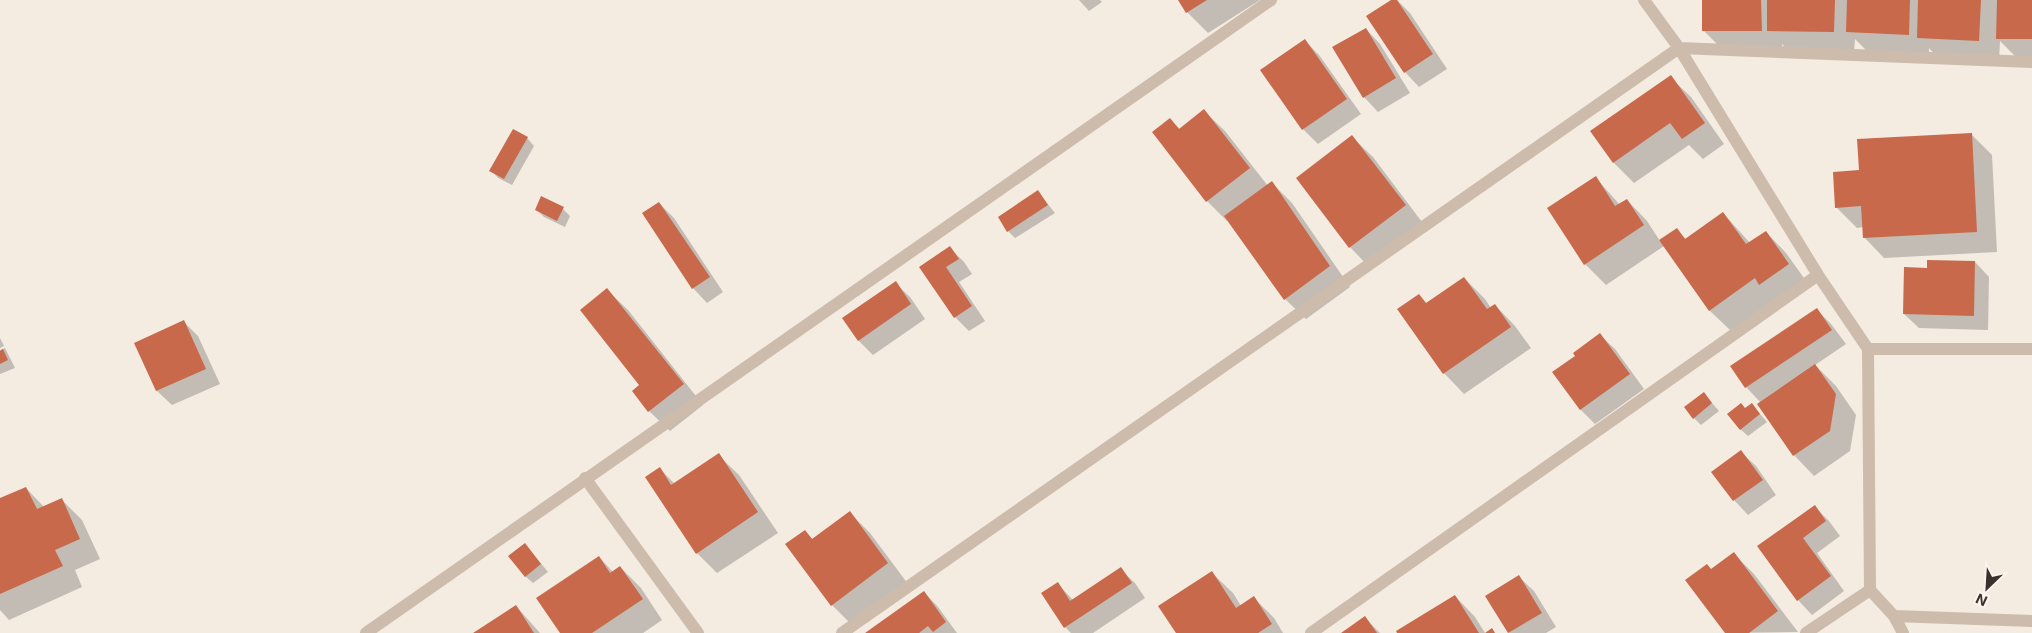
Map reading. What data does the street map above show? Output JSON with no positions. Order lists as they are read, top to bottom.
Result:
{
  "north": "bottom left"
}
